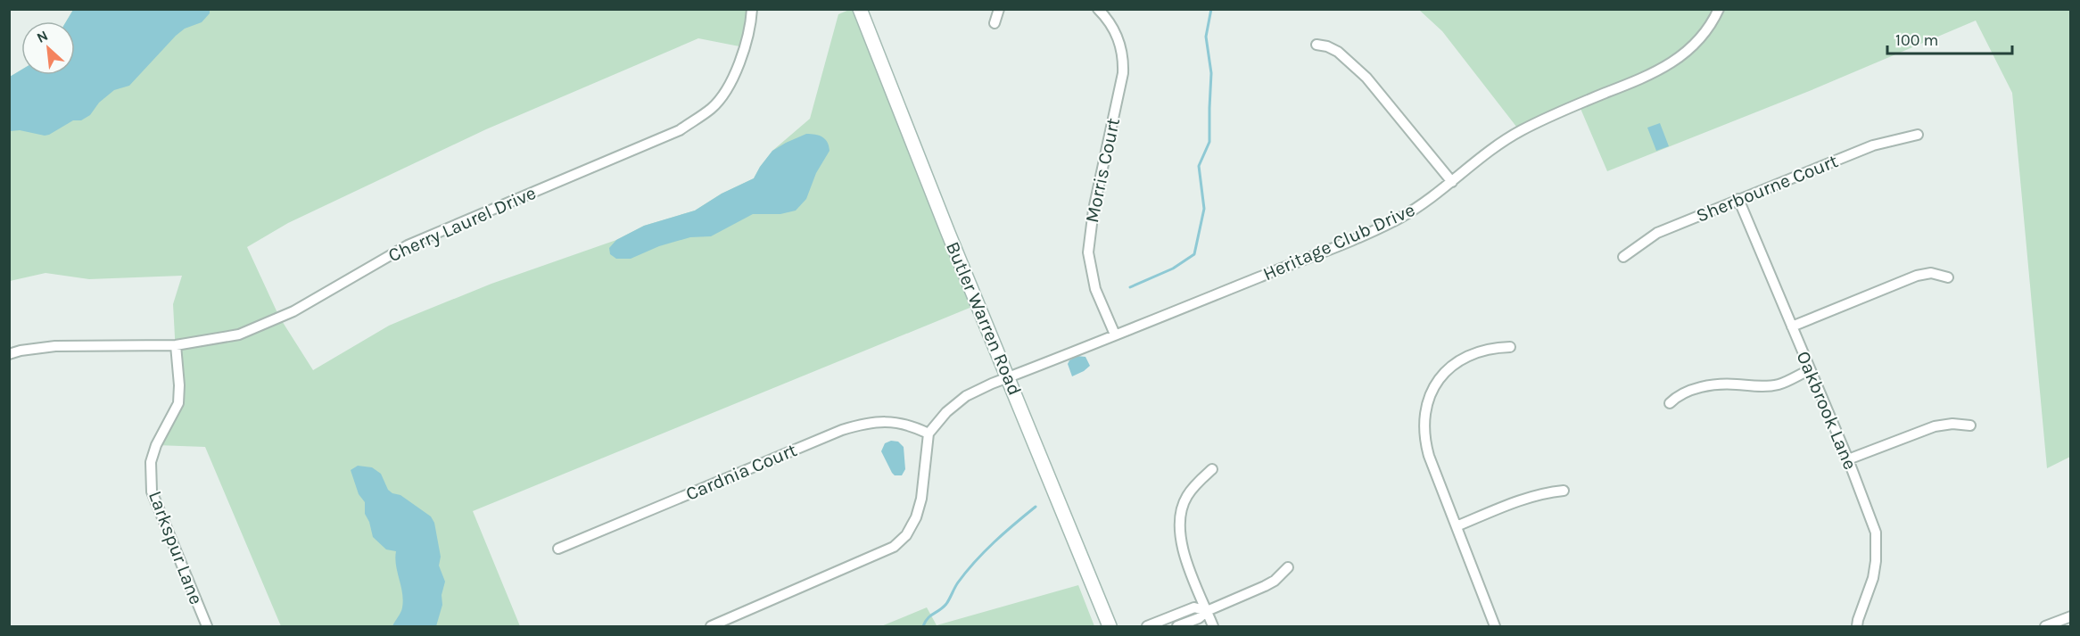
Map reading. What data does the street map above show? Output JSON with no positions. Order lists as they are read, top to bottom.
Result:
{
  "streets": {
    "main road": ["Butler Warren Road"],
    "street": [
      "Morris Court",
      "Sherbourne Court",
      "Cherry Laurel Drive",
      "Heritage Club Drive",
      "Oakbrook Lane",
      "Cardnia Court",
      "Larkspur Lane"
    ]
  },
  "crossings": [
    ["Morris Court", "Heritage Club Drive"],
    ["Sherbourne Court", "Oakbrook Lane"],
    ["Cherry Laurel Drive", "Larkspur Lane"],
    ["Heritage Club Drive", "Butler Warren Road"],
    ["Heritage Club Drive", "Cardnia Court"]
  ],
  "scale_bar": "100 m",
  "north": "top left"
}
